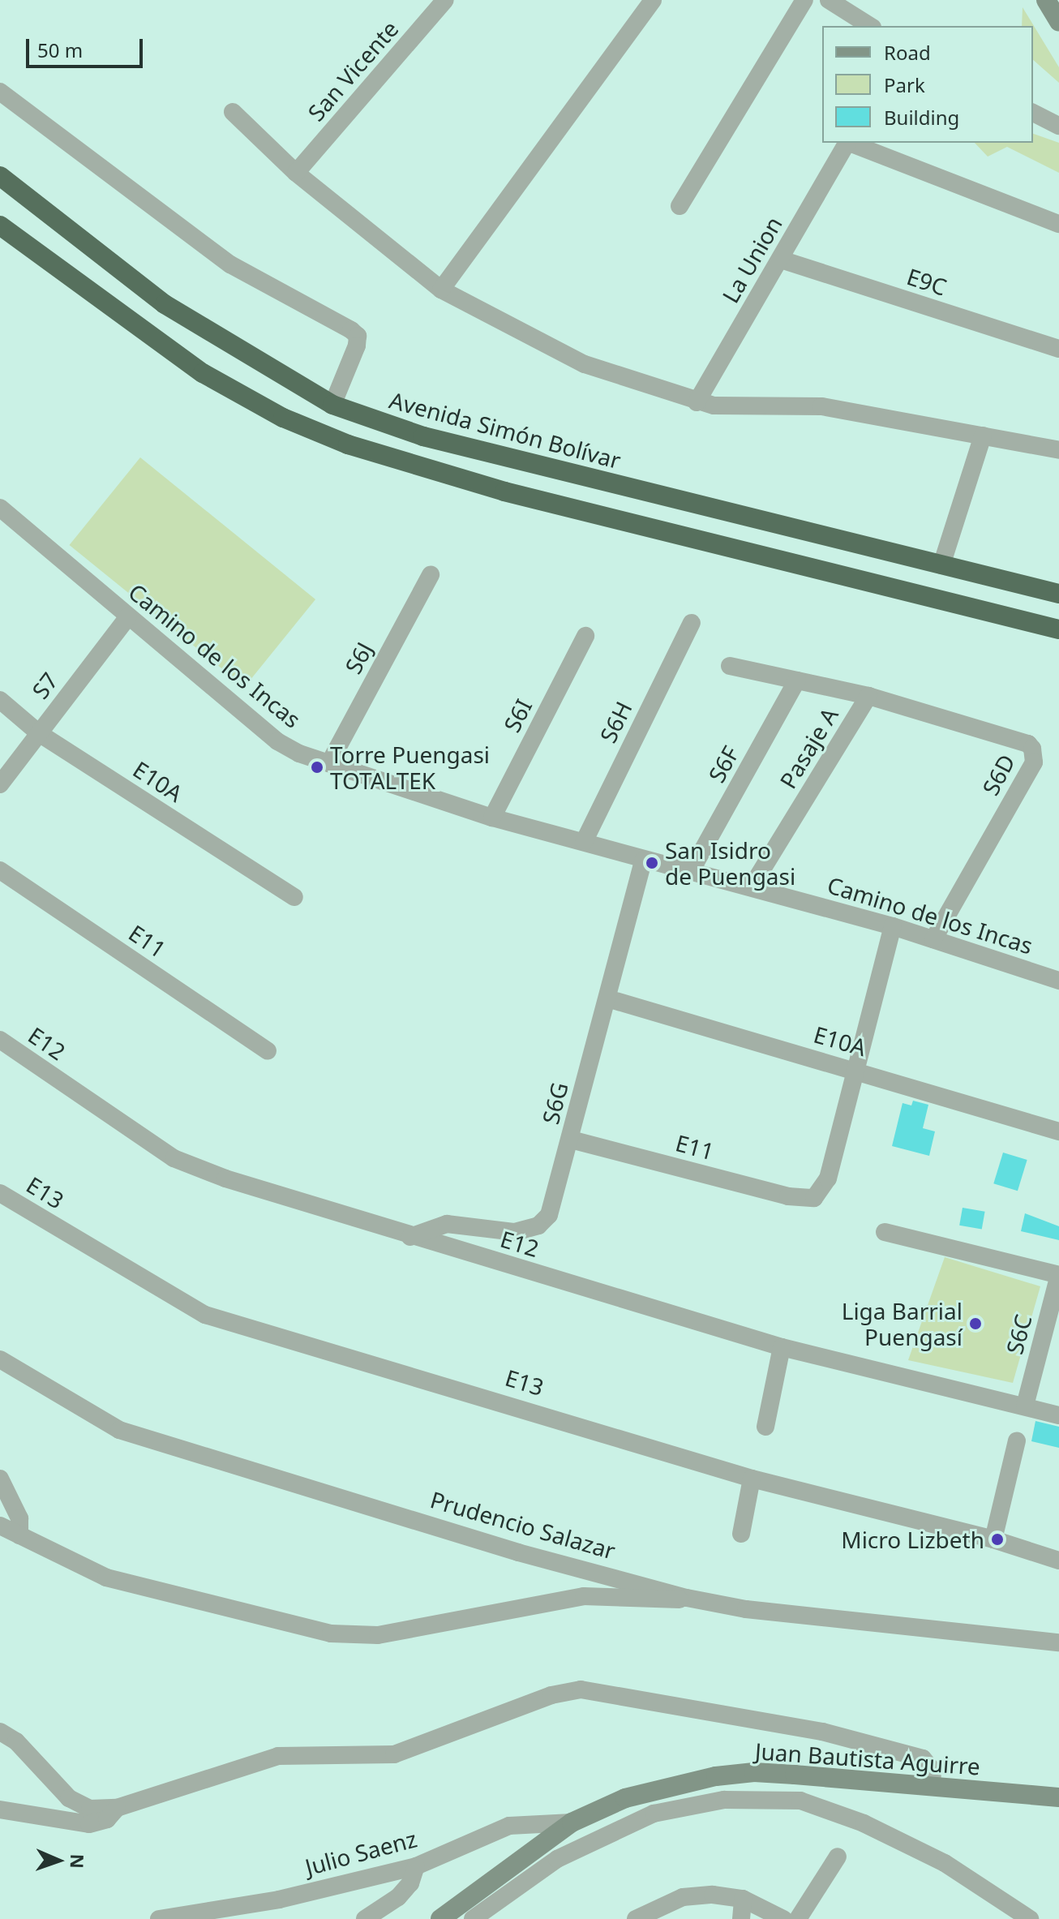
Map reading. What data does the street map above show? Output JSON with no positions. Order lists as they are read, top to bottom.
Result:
{
  "streets": {
    "highway": ["Avenida Simón Bolívar"],
    "main road": ["Juan Bautista Aguirre"],
    "street": [
      "San Vicente",
      "La Union",
      "E9C",
      "Camino de los Incas",
      "S6J",
      "S7",
      "S6I",
      "S6H",
      "Pasaje A",
      "S6F",
      "S6D",
      "E10A",
      "E11",
      "E12",
      "S6G",
      "E13",
      "S6C",
      "Prudencio Salazar",
      "Julio Saenz"
    ]
  },
  "crossings": [
    ["La Union", "E9C"],
    ["Camino de los Incas", "S6J"],
    ["Camino de los Incas", "S7"],
    ["Camino de los Incas", "S6I"],
    ["Camino de los Incas", "S6H"],
    ["Camino de los Incas", "Pasaje A"],
    ["Camino de los Incas", "S6F"],
    ["Camino de los Incas", "S6D"],
    ["Camino de los Incas", "S6G"],
    ["S7", "E10A"],
    ["Pasaje A", "S6F"],
    ["Pasaje A", "S6D"],
    ["E10A", "E11"],
    ["E10A", "S6G"],
    ["E11", "S6G"],
    ["E12", "S6G"],
    ["E12", "S6C"],
    ["Juan Bautista Aguirre", "Julio Saenz"]
  ],
  "places": [
    "Torre Puengasi TOTALTEK",
    "San Isidro de Puengasi",
    "Liga Barrial Puengasí",
    "Micro Lizbeth"
  ],
  "legend": ["Road", "Park", "Building"],
  "scale_bar": "50 m",
  "north": "right"
}
